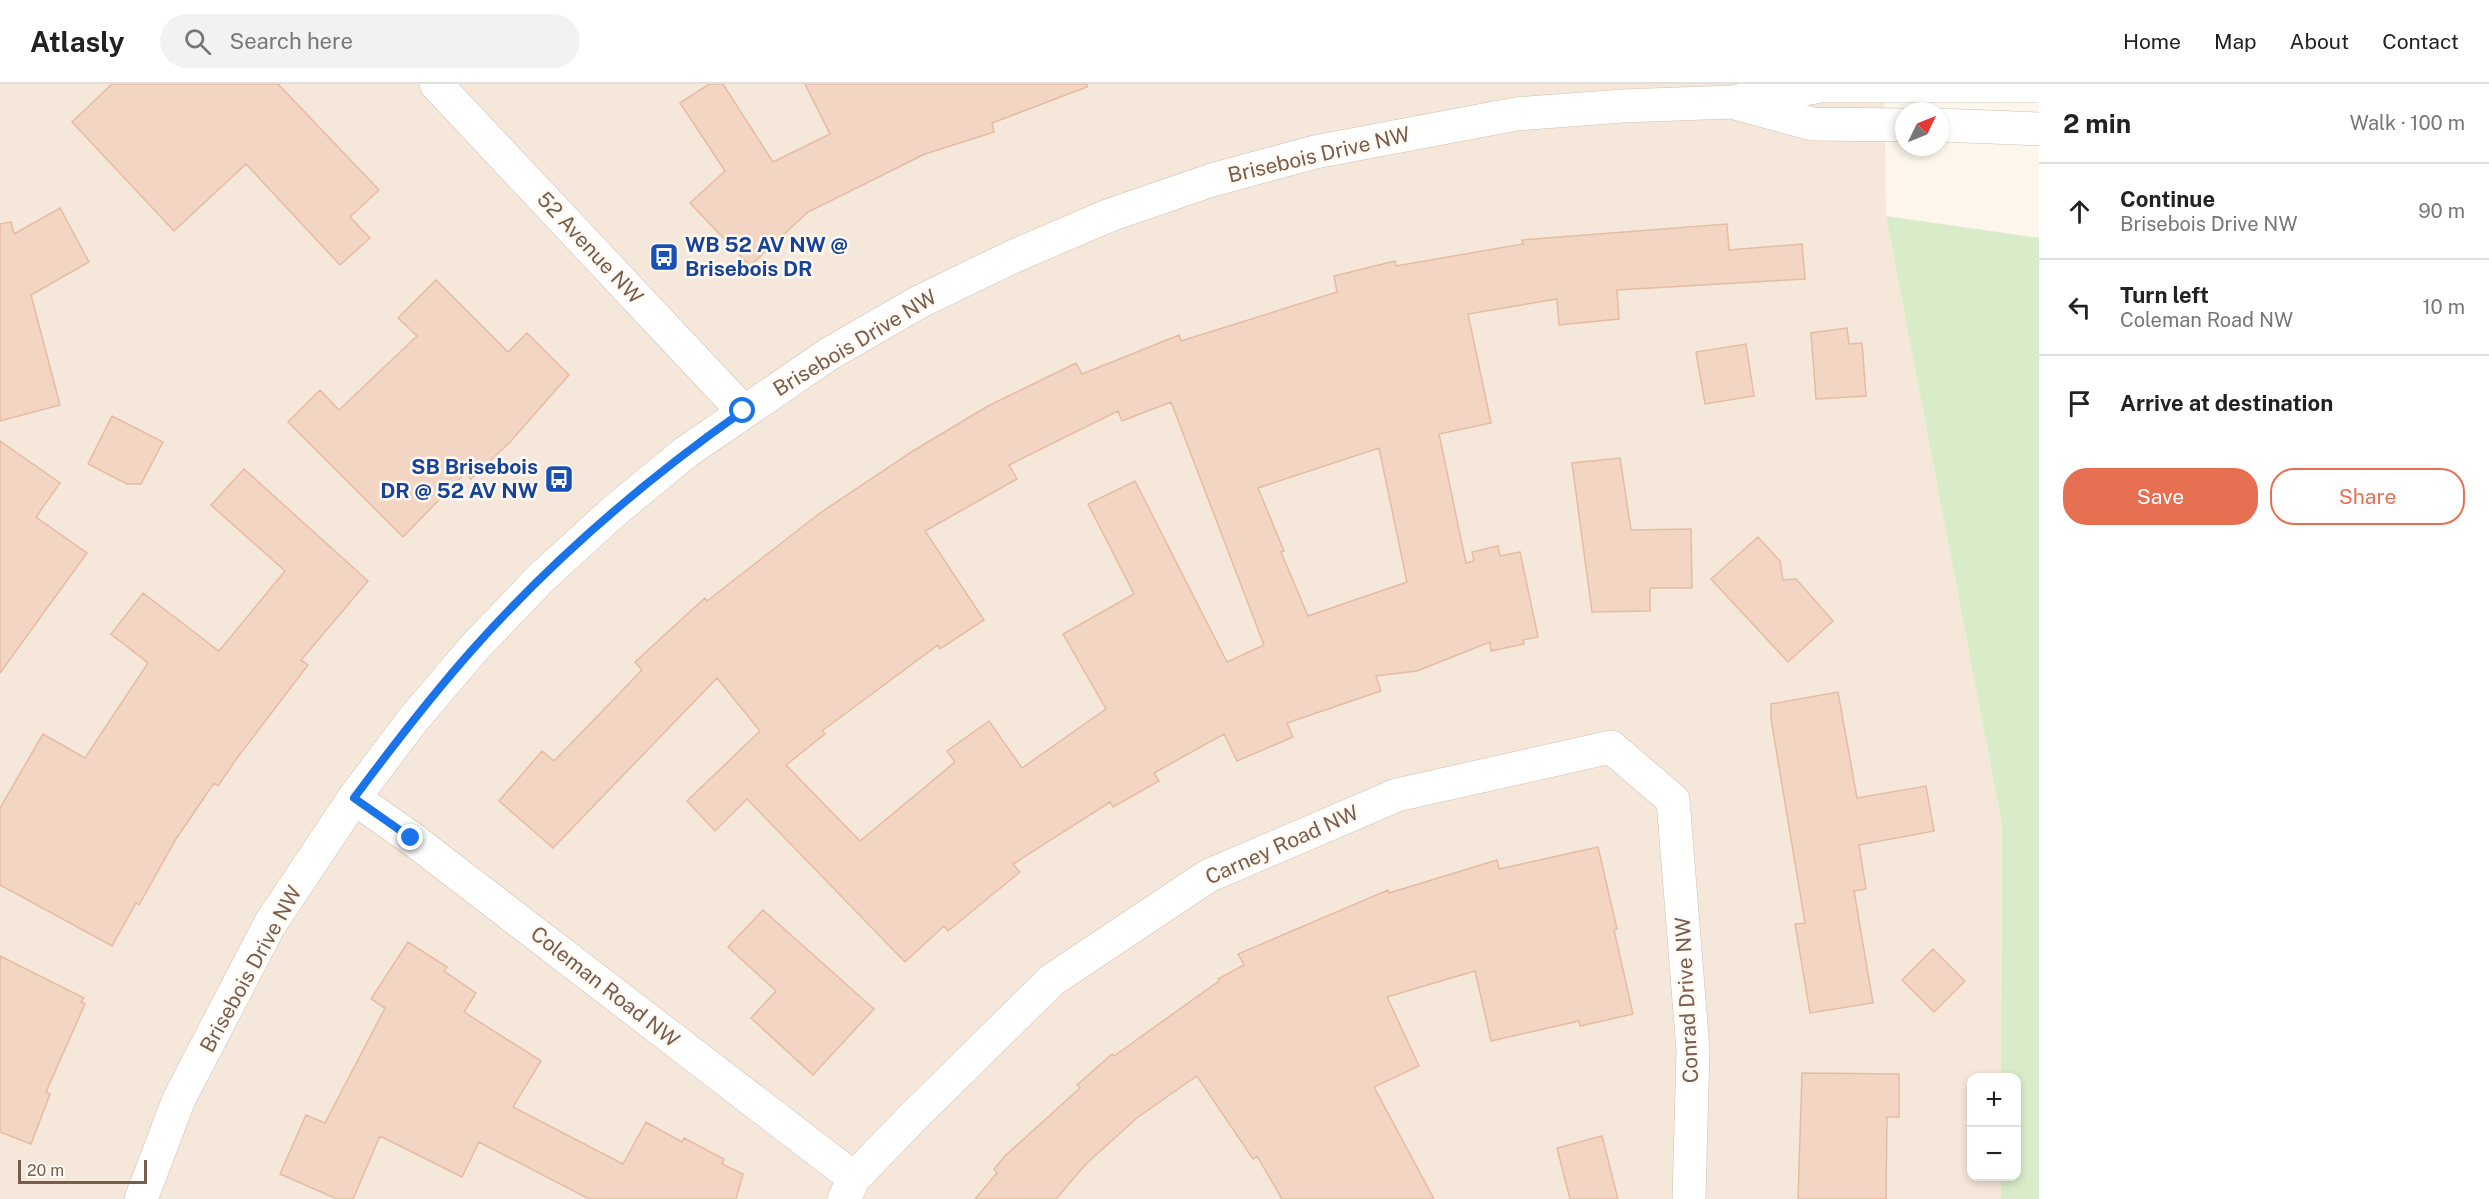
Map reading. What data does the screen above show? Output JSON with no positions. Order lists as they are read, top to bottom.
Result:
{
  "streets": {
    "street": [
      "Brisebois Drive NW",
      "52 Avenue NW",
      "Carney Road NW",
      "Coleman Road NW",
      "Conrad Drive NW"
    ]
  },
  "crossings": [
    ["Brisebois Drive NW", "52 Avenue NW"],
    ["Brisebois Drive NW", "Coleman Road NW"],
    ["Carney Road NW", "Coleman Road NW"],
    ["Carney Road NW", "Conrad Drive NW"]
  ],
  "places": {
    "bus stop": ["WB 52 AV NW @ Brisebois DR", "SB Brisebois DR @ 52 AV NW"]
  },
  "scale_bar": "20 m",
  "north": "top right",
  "page": {
    "header": "Atlasly",
    "search": "Search here",
    "nav": [
      "Home",
      "Map",
      "About",
      "Contact"
    ],
    "heading": ["2 min", "Walk · 100 m"],
    "list": [
      ["Continue", "Brisebois Drive NW", "90 m"],
      ["Turn left", "Coleman Road NW", "10 m"],
      "Arrive at destination"
    ],
    "buttons": ["Save", "Share"],
    "map_buttons": ["+", "−"],
    "scale": "20 m"
  }
}
